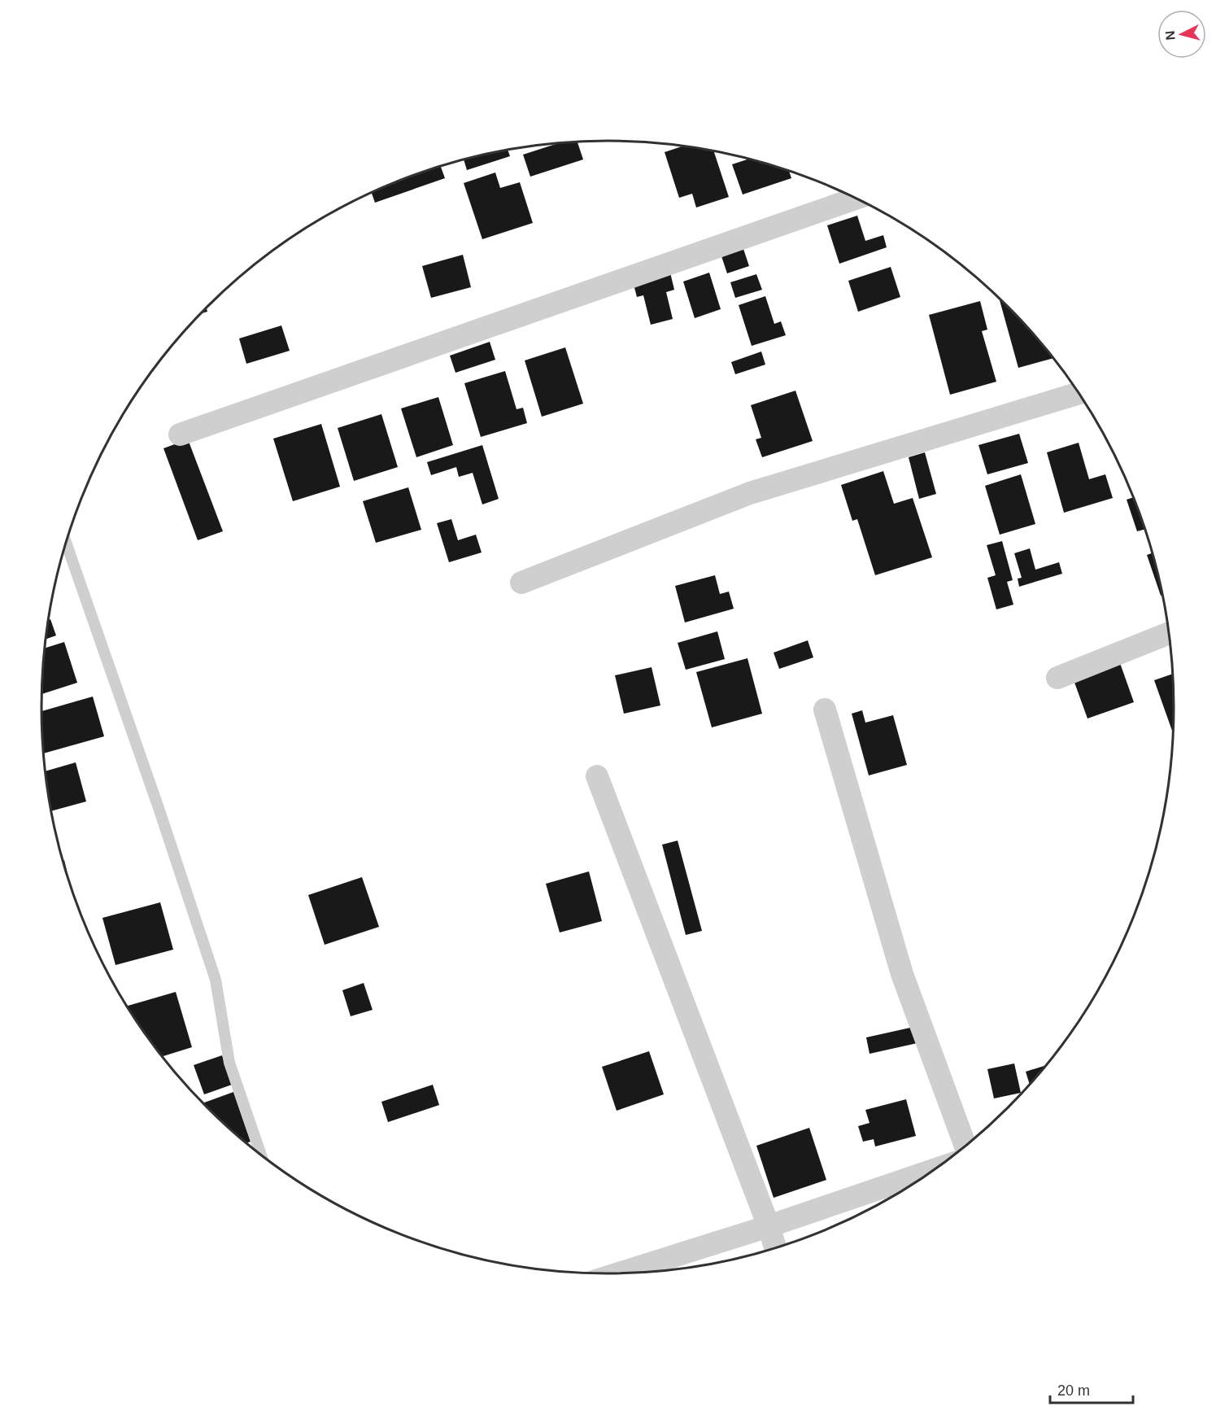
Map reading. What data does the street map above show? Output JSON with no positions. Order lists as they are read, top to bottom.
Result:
{
  "scale_bar": "20 m",
  "north": "left"
}
